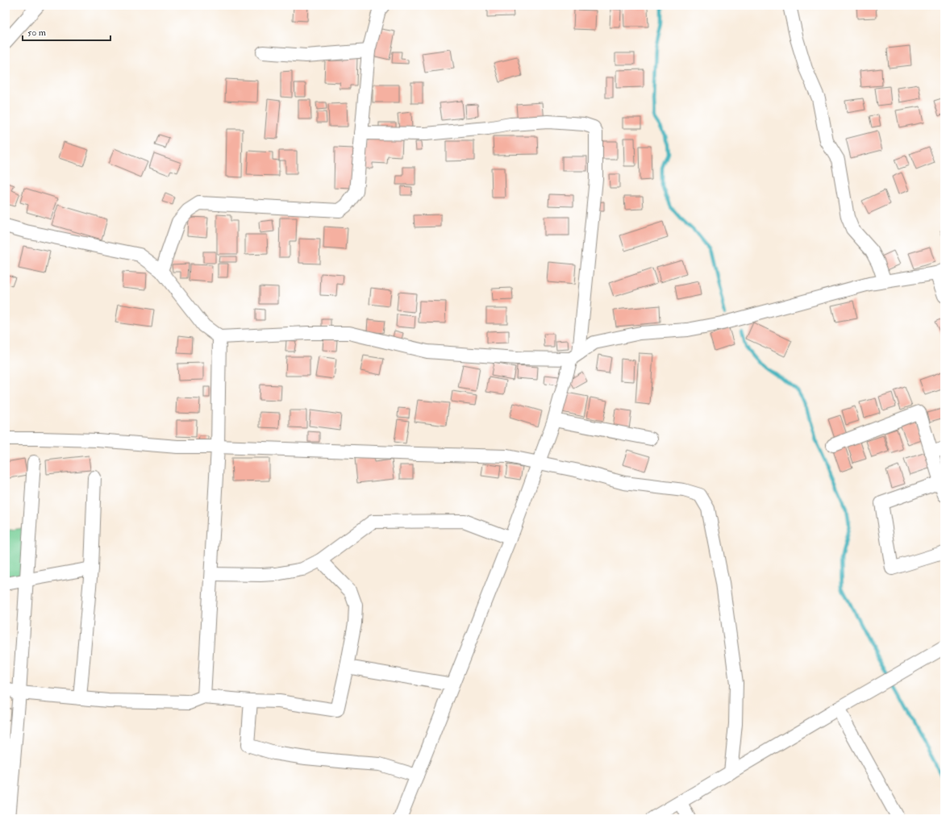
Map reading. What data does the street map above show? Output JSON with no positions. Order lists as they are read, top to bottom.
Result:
{
  "scale_bar": "50 m"
}
